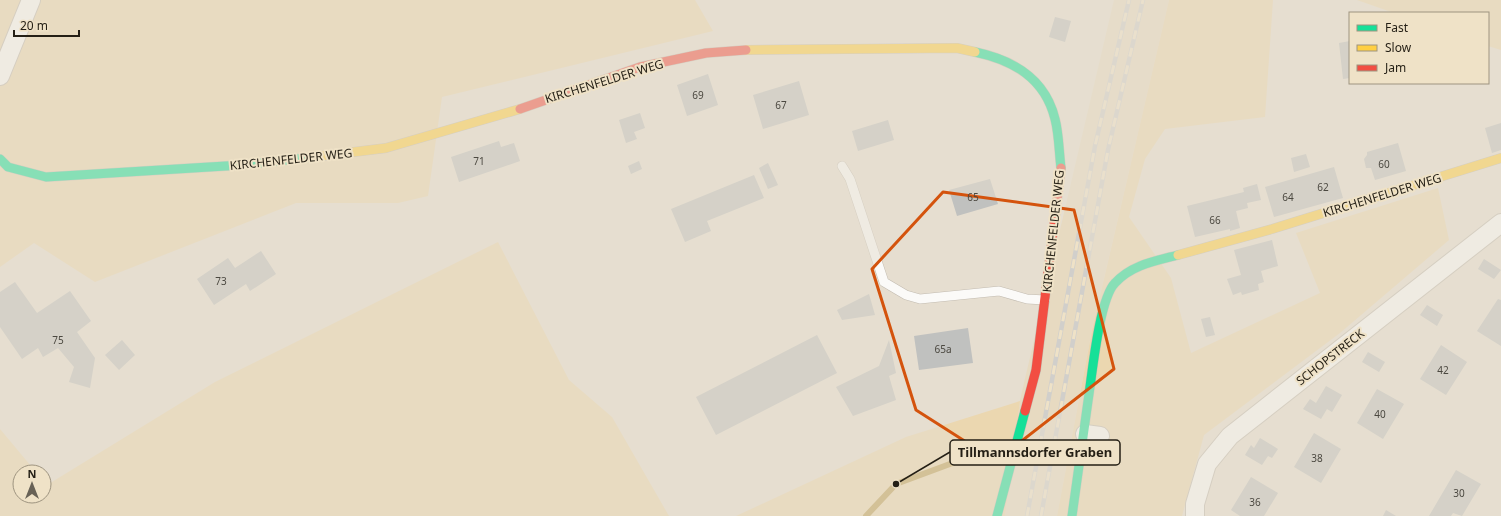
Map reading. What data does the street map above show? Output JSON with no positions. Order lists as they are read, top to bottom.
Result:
{
  "streets": {
    "street": ["KIRCHENFELDER WEG", "SCHOPSTRECK"]
  },
  "places": ["Tillmannsdorfer Graben"],
  "house_numbers": [
    "69",
    "67",
    "71",
    "60",
    "62",
    "65",
    "64",
    "66",
    "73",
    "75",
    "65a",
    "42",
    "40",
    "38",
    "30",
    "36"
  ],
  "legend": ["Fast", "Slow", "Jam"],
  "scale_bar": "20 m",
  "north": "top"
}
